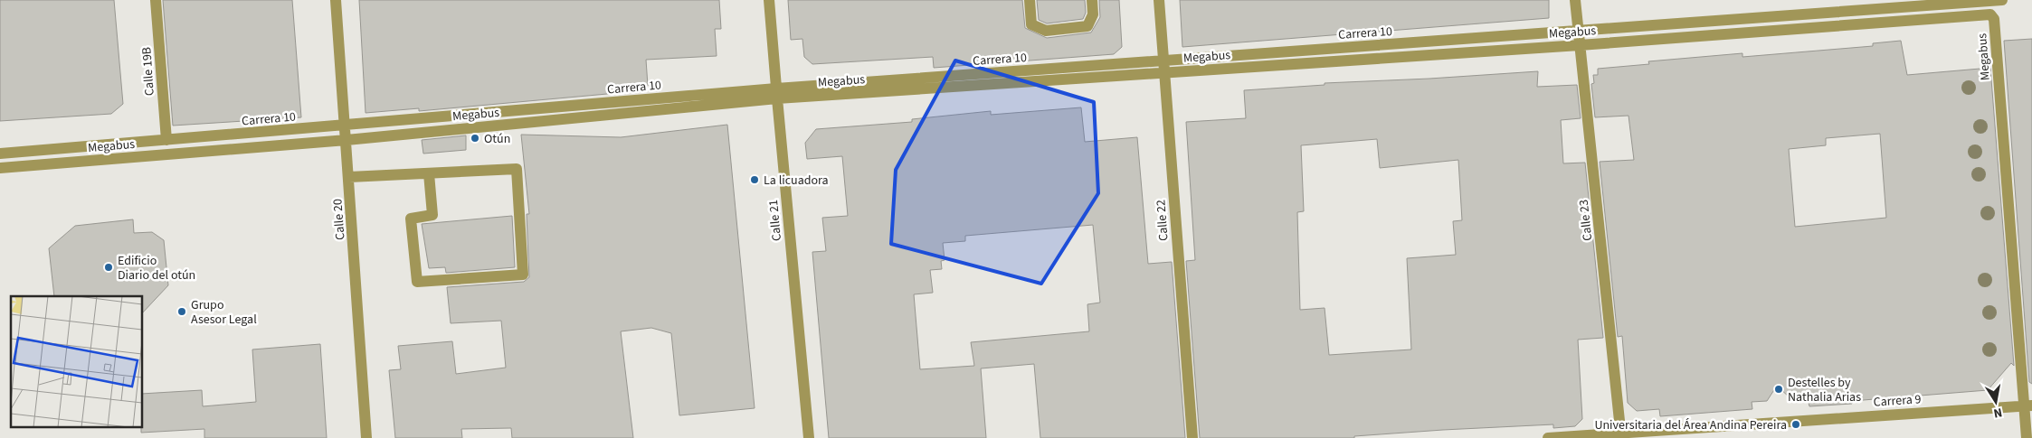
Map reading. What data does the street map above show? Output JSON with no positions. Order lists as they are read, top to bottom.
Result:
{
  "streets": {
    "street": [
      "Megabus",
      "Carrera 10",
      "Calle 19B",
      "Calle 20",
      "Calle 21",
      "Calle 22",
      "Calle 23",
      "Carrera 9"
    ]
  },
  "crossings": [
    ["Megabus", "Carrera 10"],
    ["Megabus", "Calle 20"],
    ["Megabus", "Calle 21"],
    ["Megabus", "Calle 22"],
    ["Megabus", "Calle 23"],
    ["Megabus", "Carrera 9"],
    ["Carrera 10", "Calle 19B"],
    ["Carrera 10", "Calle 20"],
    ["Carrera 10", "Calle 21"],
    ["Carrera 10", "Calle 22"],
    ["Carrera 10", "Calle 23"],
    ["Calle 23", "Carrera 9"]
  ],
  "places": [
    "Otún",
    "La licuadora",
    "Edificio Diario del otún",
    "Grupo Asesor Legal",
    "Destelles by Nathalia Arias",
    "Universitaria del Área Andina Pereira"
  ],
  "north": "bottom"
}
